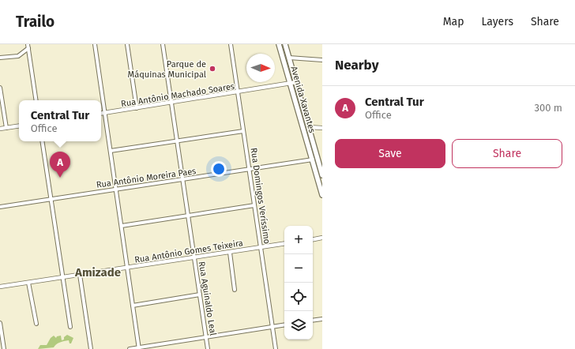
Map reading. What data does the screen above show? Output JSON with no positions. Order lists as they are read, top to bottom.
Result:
{
  "streets": {
    "main road": ["Avenida Xavantes"],
    "street": [
      "Rua Antônio Machado Soares",
      "Rua Antônio Moreira Paes",
      "Rua Domingos Veríssimo",
      "Rua Antônio Gomes Teixeira",
      "Rua Aguinaldo Leal"
    ]
  },
  "crossings": [
    ["Rua Antônio Machado Soares", "Avenida Xavantes"],
    ["Rua Antônio Machado Soares", "Rua Domingos Veríssimo"],
    ["Rua Antônio Machado Soares", "Rua Aguinaldo Leal"],
    ["Avenida Xavantes", "Rua Antônio Moreira Paes"],
    ["Rua Antônio Moreira Paes", "Rua Domingos Veríssimo"],
    ["Rua Antônio Moreira Paes", "Rua Aguinaldo Leal"],
    ["Rua Domingos Veríssimo", "Rua Antônio Gomes Teixeira"],
    ["Rua Antônio Gomes Teixeira", "Rua Aguinaldo Leal"]
  ],
  "districts": ["Amizade"],
  "places": ["Parque de Máquinas Municipal"],
  "north": "right",
  "page": {
    "header": "Trailo",
    "nav": ["Map", "Layers", "Share"],
    "heading": "Nearby",
    "list": [
      {
        "mark": "A",
        "name": "Central Tur",
        "note": "Office",
        "value": "300 m"
      }
    ],
    "popup": ["Central Tur", "Office"],
    "buttons": ["Save", "Share"],
    "pins": "A",
    "map_buttons": ["+", "−"]
  }
}
